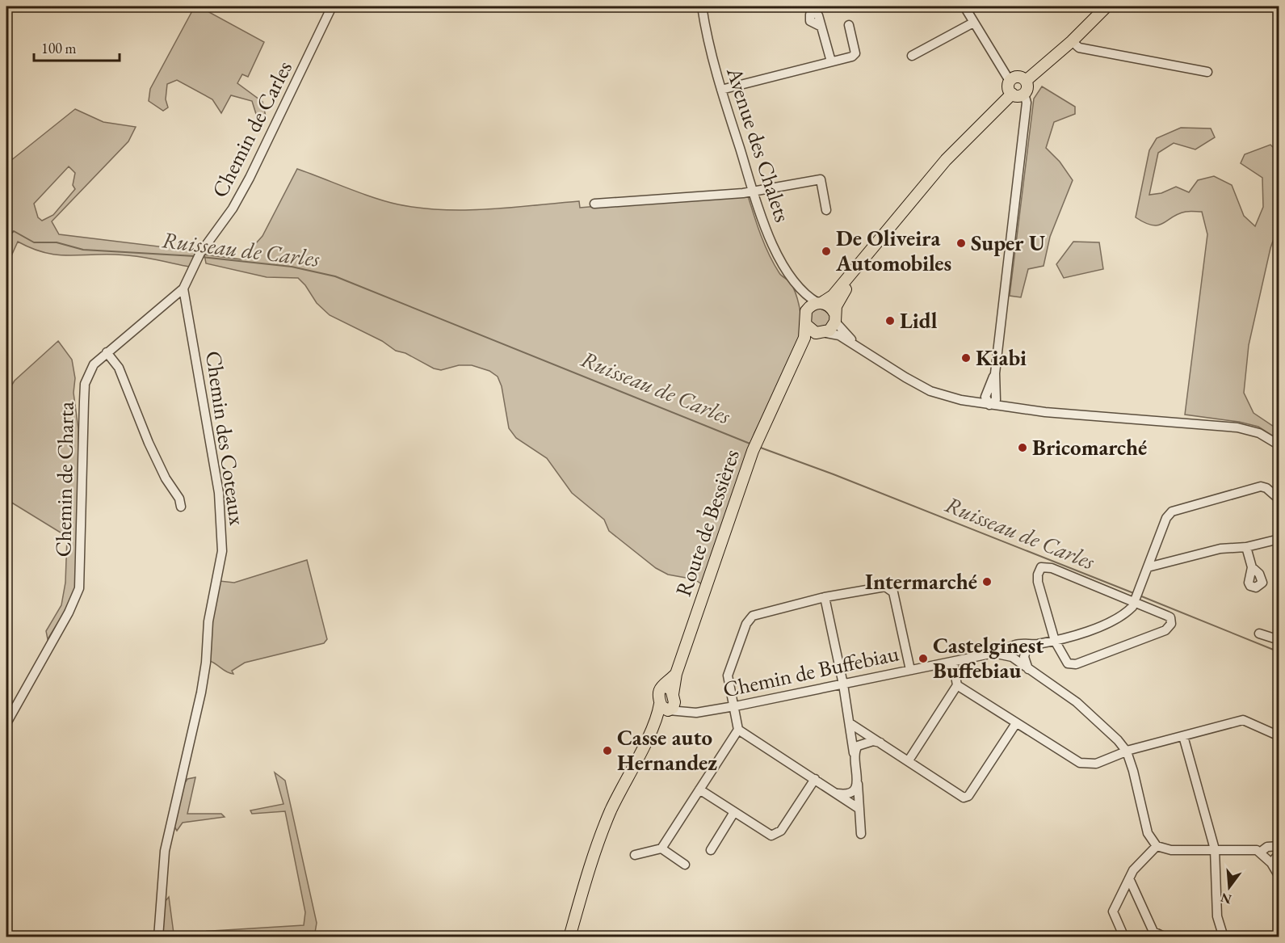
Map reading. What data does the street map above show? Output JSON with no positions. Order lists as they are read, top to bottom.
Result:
{
  "streets": {
    "main road": ["Route de Bessières"],
    "street": [
      "Chemin de Carles",
      "Avenue des Chalets",
      "Chemin des Coteaux",
      "Chemin de Charta",
      "Chemin de Buffebiau"
    ]
  },
  "crossings": [
    ["Chemin de Carles", "Chemin de Charta"],
    ["Avenue des Chalets", "Route de Bessières"],
    ["Chemin des Coteaux", "Chemin de Charta"],
    ["Route de Bessières", "Chemin de Buffebiau"]
  ],
  "water": ["Ruisseau de Carles"],
  "places": [
    "Super U",
    "De Oliveira Automobiles",
    "Lidl",
    "Kiabi",
    "Bricomarché",
    "Intermarché",
    "Castelginest Buffebiau",
    "Casse auto Hernandez"
  ],
  "scale_bar": "100 m",
  "north": "bottom"
}
